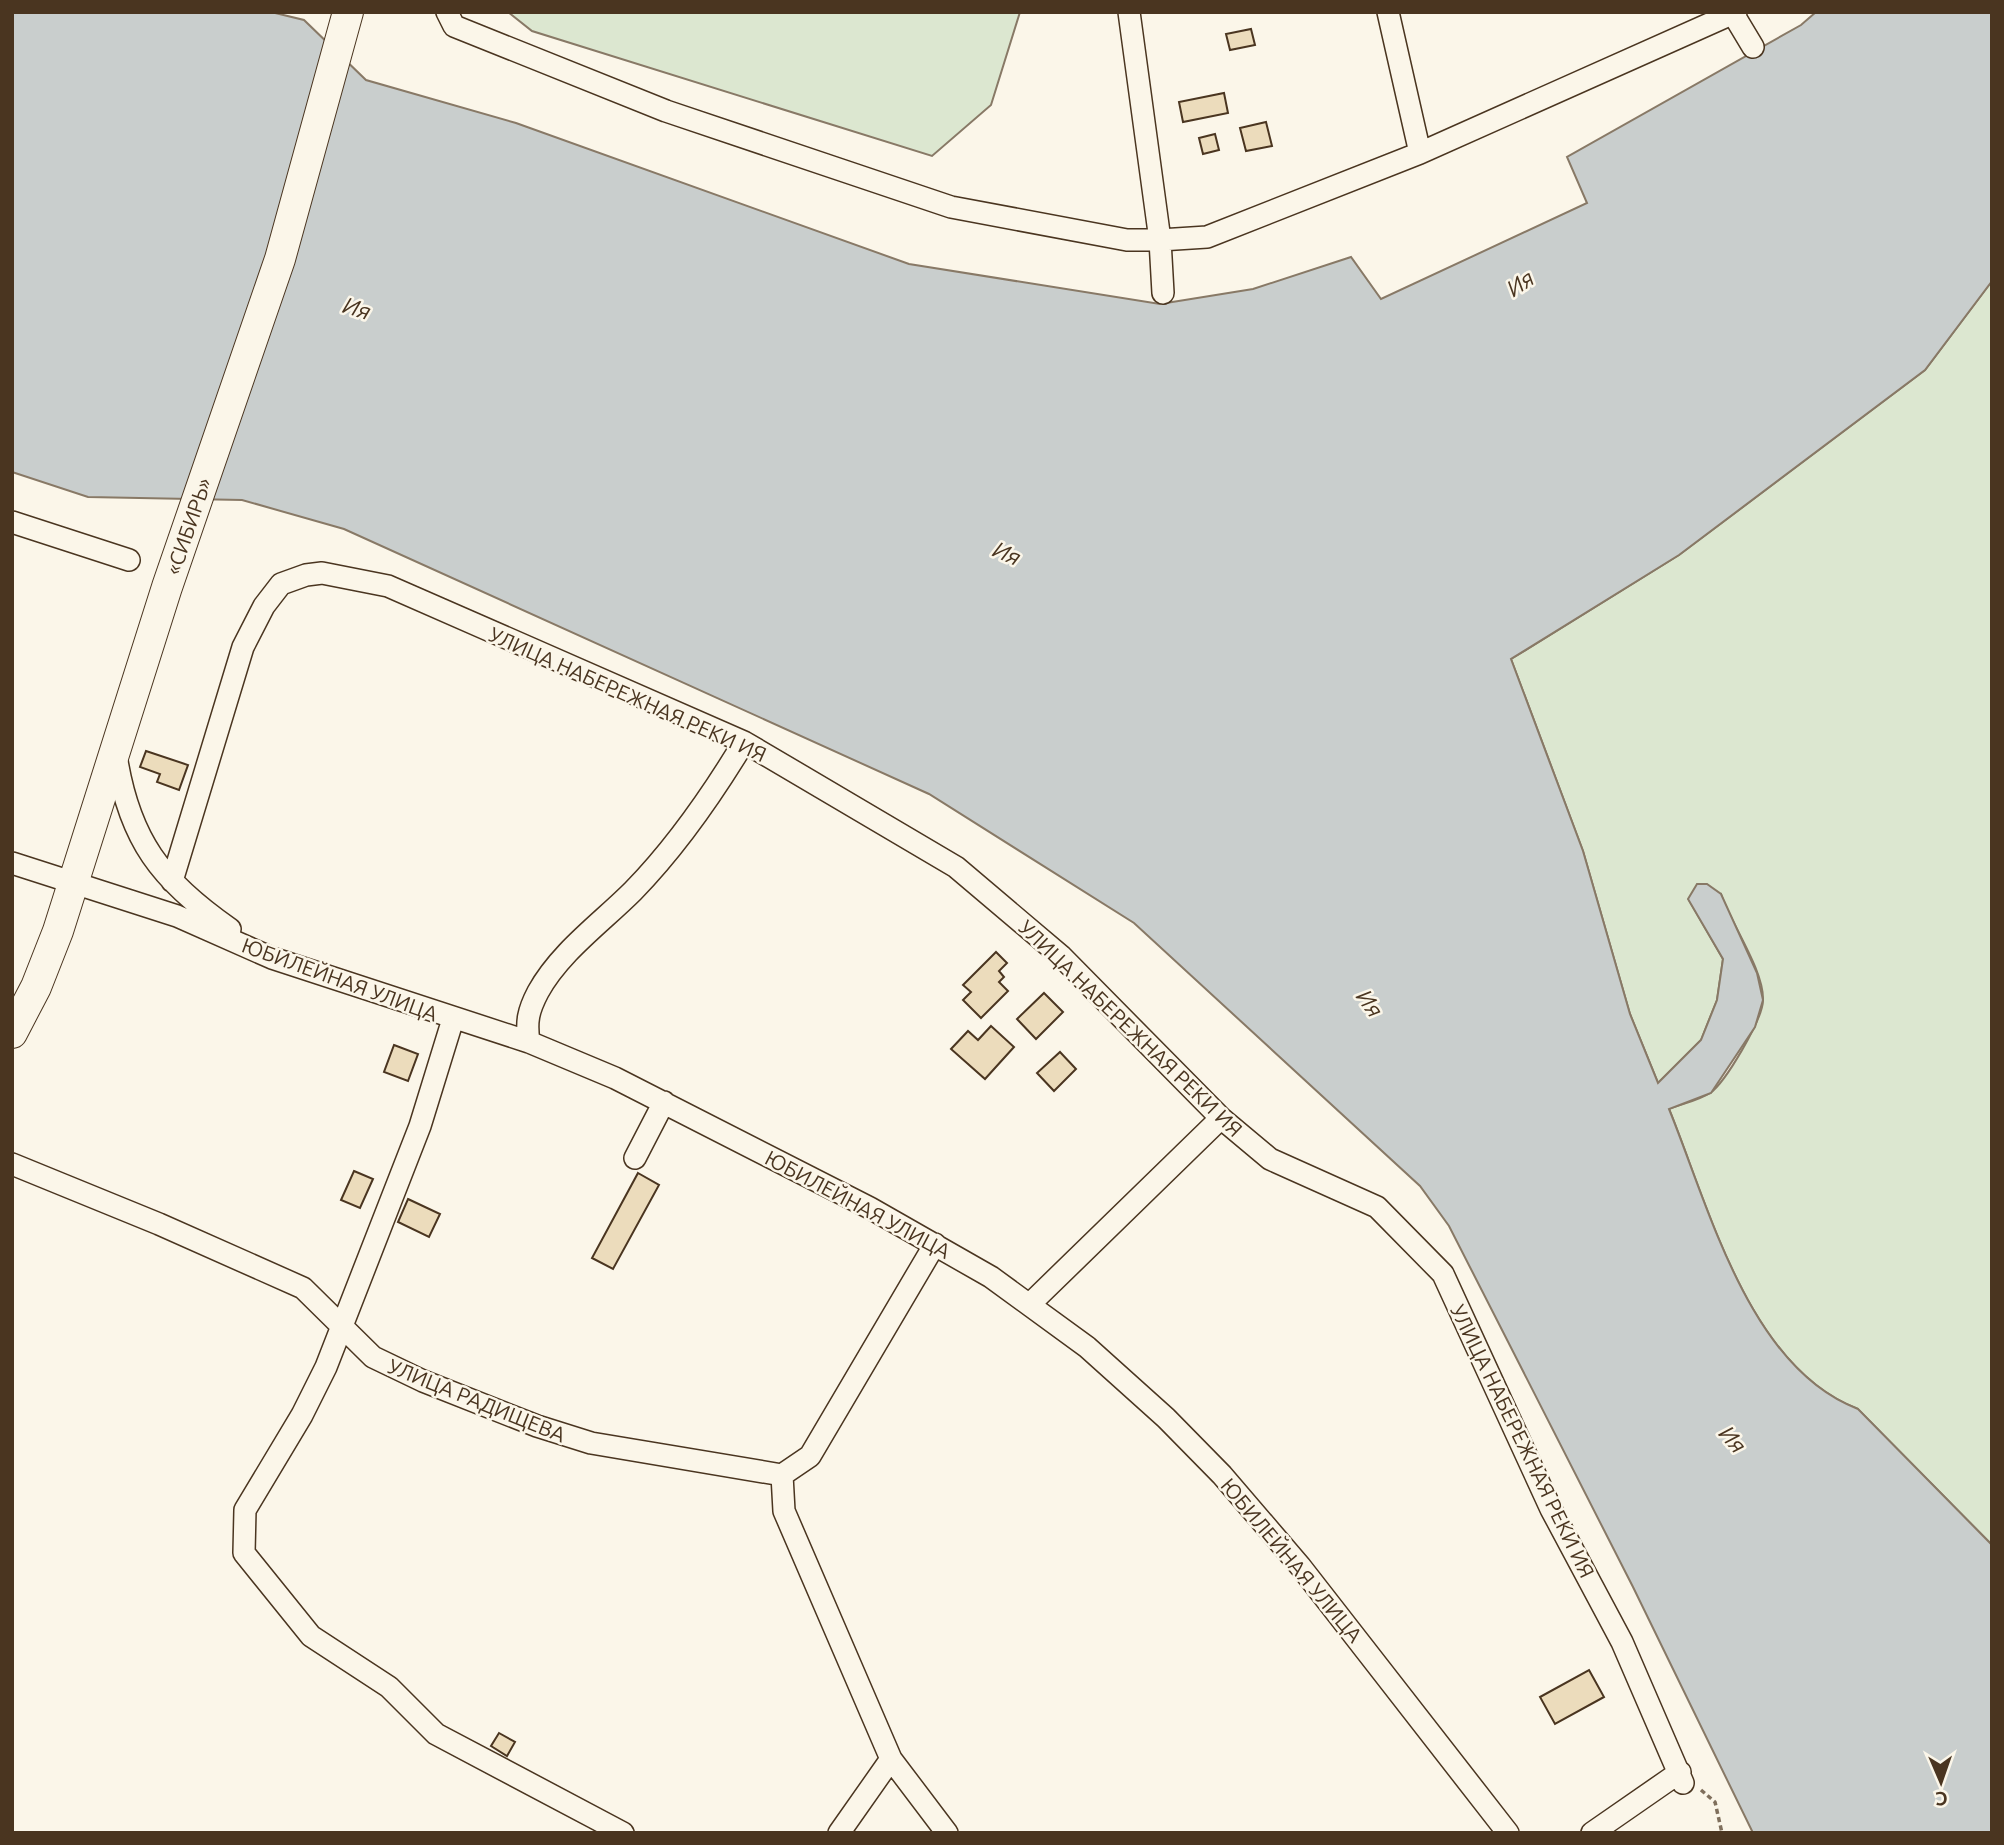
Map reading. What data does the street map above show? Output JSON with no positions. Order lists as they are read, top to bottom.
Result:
{
  "streets": {
    "highway": ["«СИБИРЬ»"],
    "street": ["УЛИЦА НАБЕРЕЖНАЯ РЕКИ ИЯ", "ЮБИЛЕЙНАЯ УЛИЦА", "УЛИЦА РАДИЩЕВА"]
  },
  "crossings": [
    ["«СИБИРЬ»", "ЮБИЛЕЙНАЯ УЛИЦА"]
  ],
  "water": ["Ия"],
  "north": "bottom"
}
